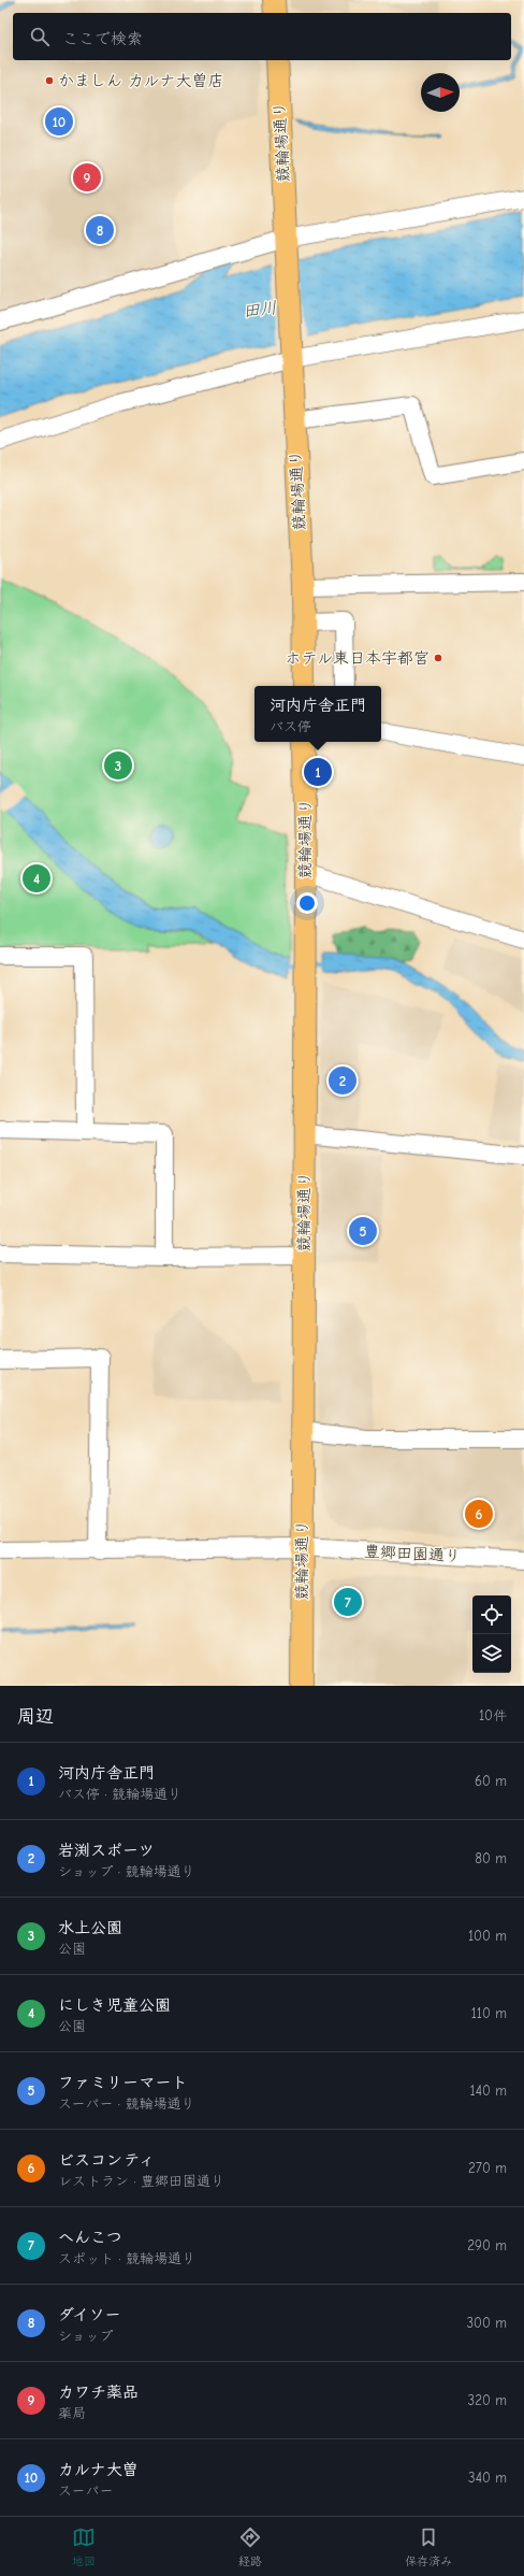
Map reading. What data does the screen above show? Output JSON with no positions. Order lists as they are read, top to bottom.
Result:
{
  "streets": {
    "main road": ["競輪場通り"],
    "street": ["豊郷田園通り"]
  },
  "crossings": [
    ["競輪場通り", "豊郷田園通り"]
  ],
  "water": ["田川"],
  "places": ["かましん カルナ大曽店", "ホテル東日本宇都宮"],
  "north": "right",
  "page": {
    "search": "ここで検索",
    "pins": [
      "10",
      "9",
      "8",
      "3",
      "1",
      "4",
      "2",
      "5",
      "6",
      "7"
    ],
    "popup": ["河内庁舎正門", "バス停"],
    "heading": ["周辺", "10件"],
    "list": [
      {
        "mark": "1",
        "name": "河内庁舎正門",
        "note": "バス停 · 競輪場通り",
        "value": "60 m"
      },
      {
        "mark": "2",
        "name": "岩渕スポーツ",
        "note": "ショップ · 競輪場通り",
        "value": "80 m"
      },
      {
        "mark": "3",
        "name": "水上公園",
        "note": "公園",
        "value": "100 m"
      },
      {
        "mark": "4",
        "name": "にしき児童公園",
        "note": "公園",
        "value": "110 m"
      },
      {
        "mark": "5",
        "name": "ファミリーマート",
        "note": "スーパー · 競輪場通り",
        "value": "140 m"
      },
      {
        "mark": "6",
        "name": "ビスコンティ",
        "note": "レストラン · 豊郷田園通り",
        "value": "270 m"
      },
      {
        "mark": "7",
        "name": "へんこつ",
        "note": "スポット · 競輪場通り",
        "value": "290 m"
      },
      {
        "mark": "8",
        "name": "ダイソー",
        "note": "ショップ",
        "value": "300 m"
      },
      {
        "mark": "9",
        "name": "カワチ薬品",
        "note": "薬局",
        "value": "320 m"
      },
      {
        "mark": "10",
        "name": "カルナ大曽",
        "note": "スーパー",
        "value": "340 m"
      }
    ],
    "nav": ["地図", "経路", "保存済み"]
  }
}
